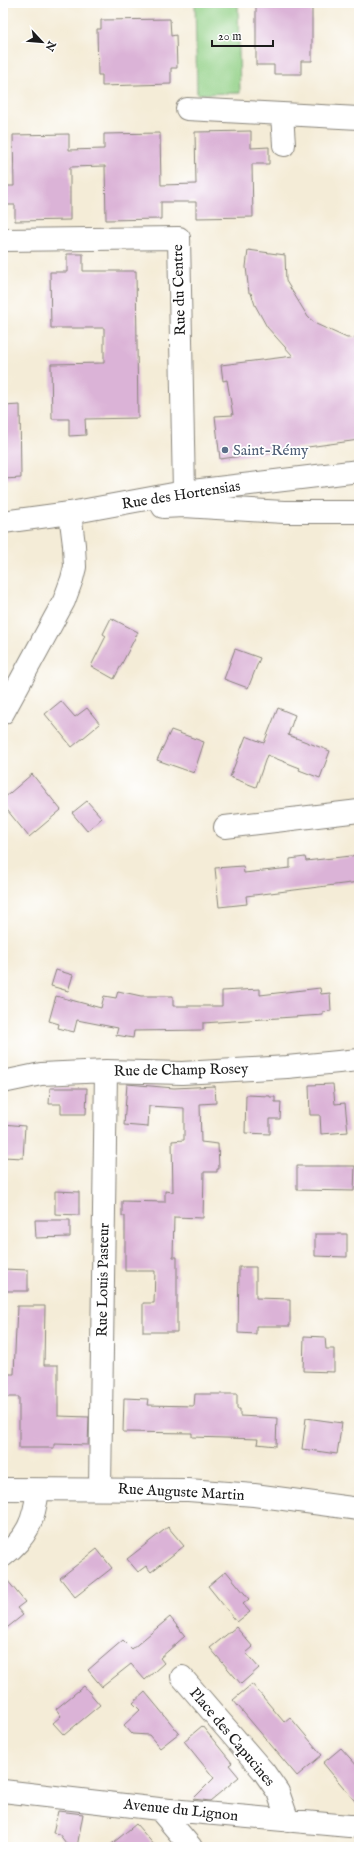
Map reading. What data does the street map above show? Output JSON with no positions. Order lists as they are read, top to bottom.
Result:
{
  "streets": {
    "street": [
      "Rue du Centre",
      "Rue des Hortensias",
      "Rue de Champ Rosey",
      "Rue Louis Pasteur",
      "Rue Auguste Martin",
      "Place des Capucines",
      "Avenue du Lignon"
    ]
  },
  "crossings": [
    ["Rue du Centre", "Rue des Hortensias"],
    ["Rue de Champ Rosey", "Rue Louis Pasteur"],
    ["Rue Louis Pasteur", "Rue Auguste Martin"],
    ["Place des Capucines", "Avenue du Lignon"]
  ],
  "places": ["Saint-Rémy"],
  "scale_bar": "20 m",
  "north": "bottom right"
}
